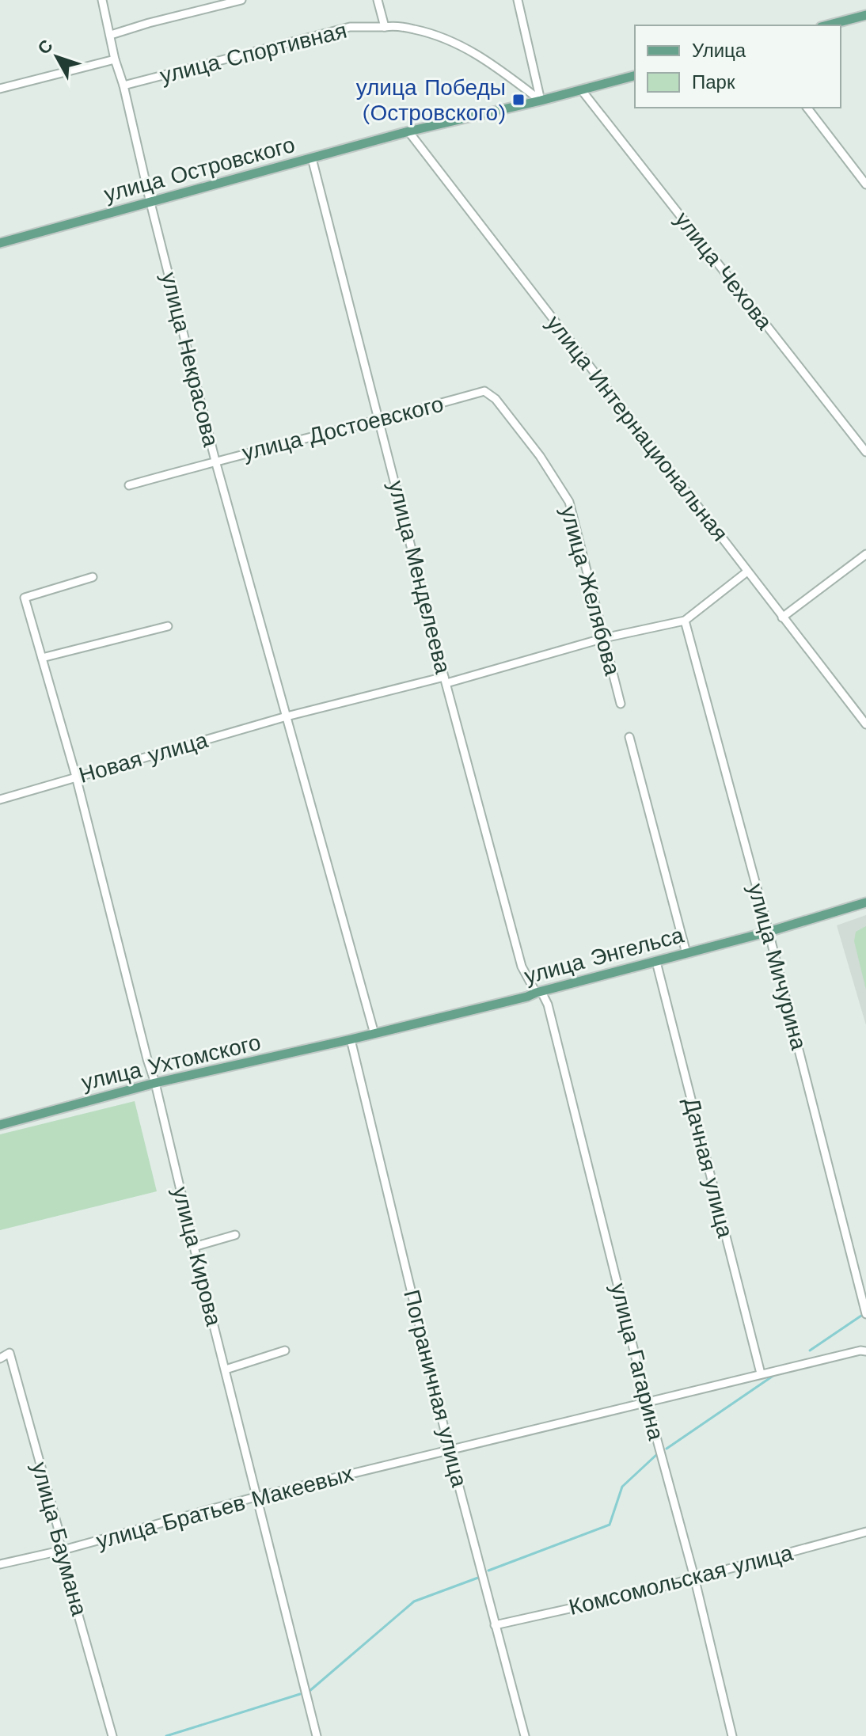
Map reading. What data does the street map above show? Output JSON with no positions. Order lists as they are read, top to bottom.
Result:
{
  "streets": {
    "main road": ["улица Островского", "улица Энгельса", "улица Ухтомского"],
    "street": [
      "улица Спортивная",
      "улица Чехова",
      "улица Некрасова",
      "улица Достоевского",
      "улица Интернациональная",
      "улица Менделеева",
      "улица Желябова",
      "Новая улица",
      "улица Мичурина",
      "Дачная улица",
      "улица Кирова",
      "улица Гагарина",
      "Пограничная улица",
      "улица Братьев Макеевых",
      "улица Баумана",
      "Комсомольская улица"
    ]
  },
  "crossings": [
    ["улица Спортивная", "улица Островского"],
    ["улица Спортивная", "улица Некрасова"],
    ["улица Островского", "улица Чехова"],
    ["улица Островского", "улица Некрасова"],
    ["улица Островского", "улица Интернациональная"],
    ["улица Островского", "улица Менделеева"],
    ["улица Некрасова", "улица Достоевского"],
    ["улица Некрасова", "Новая улица"],
    ["улица Некрасова", "улица Энгельса"],
    ["улица Достоевского", "улица Менделеева"],
    ["улица Достоевского", "улица Желябова"],
    ["улица Менделеева", "Новая улица"],
    ["улица Менделеева", "улица Энгельса"],
    ["улица Менделеева", "улица Гагарина"],
    ["улица Желябова", "Новая улица"],
    ["Новая улица", "улица Мичурина"],
    ["Новая улица", "улица Кирова"],
    ["улица Энгельса", "улица Мичурина"],
    ["улица Энгельса", "улица Ухтомского"],
    ["улица Энгельса", "Дачная улица"],
    ["улица Энгельса", "улица Гагарина"],
    ["улица Энгельса", "Пограничная улица"],
    ["улица Ухтомского", "улица Кирова"],
    ["улица Ухтомского", "Пограничная улица"],
    ["Дачная улица", "улица Братьев Макеевых"],
    ["улица Кирова", "улица Братьев Макеевых"],
    ["улица Гагарина", "улица Братьев Макеевых"],
    ["улица Гагарина", "Комсомольская улица"],
    ["Пограничная улица", "улица Братьев Макеевых"],
    ["Пограничная улица", "Комсомольская улица"],
    ["улица Братьев Макеевых", "улица Баумана"]
  ],
  "places": {
    "transit": ["улица Победы (Островского)"]
  },
  "legend": ["Улица", "Парк"],
  "north": "top left"
}
